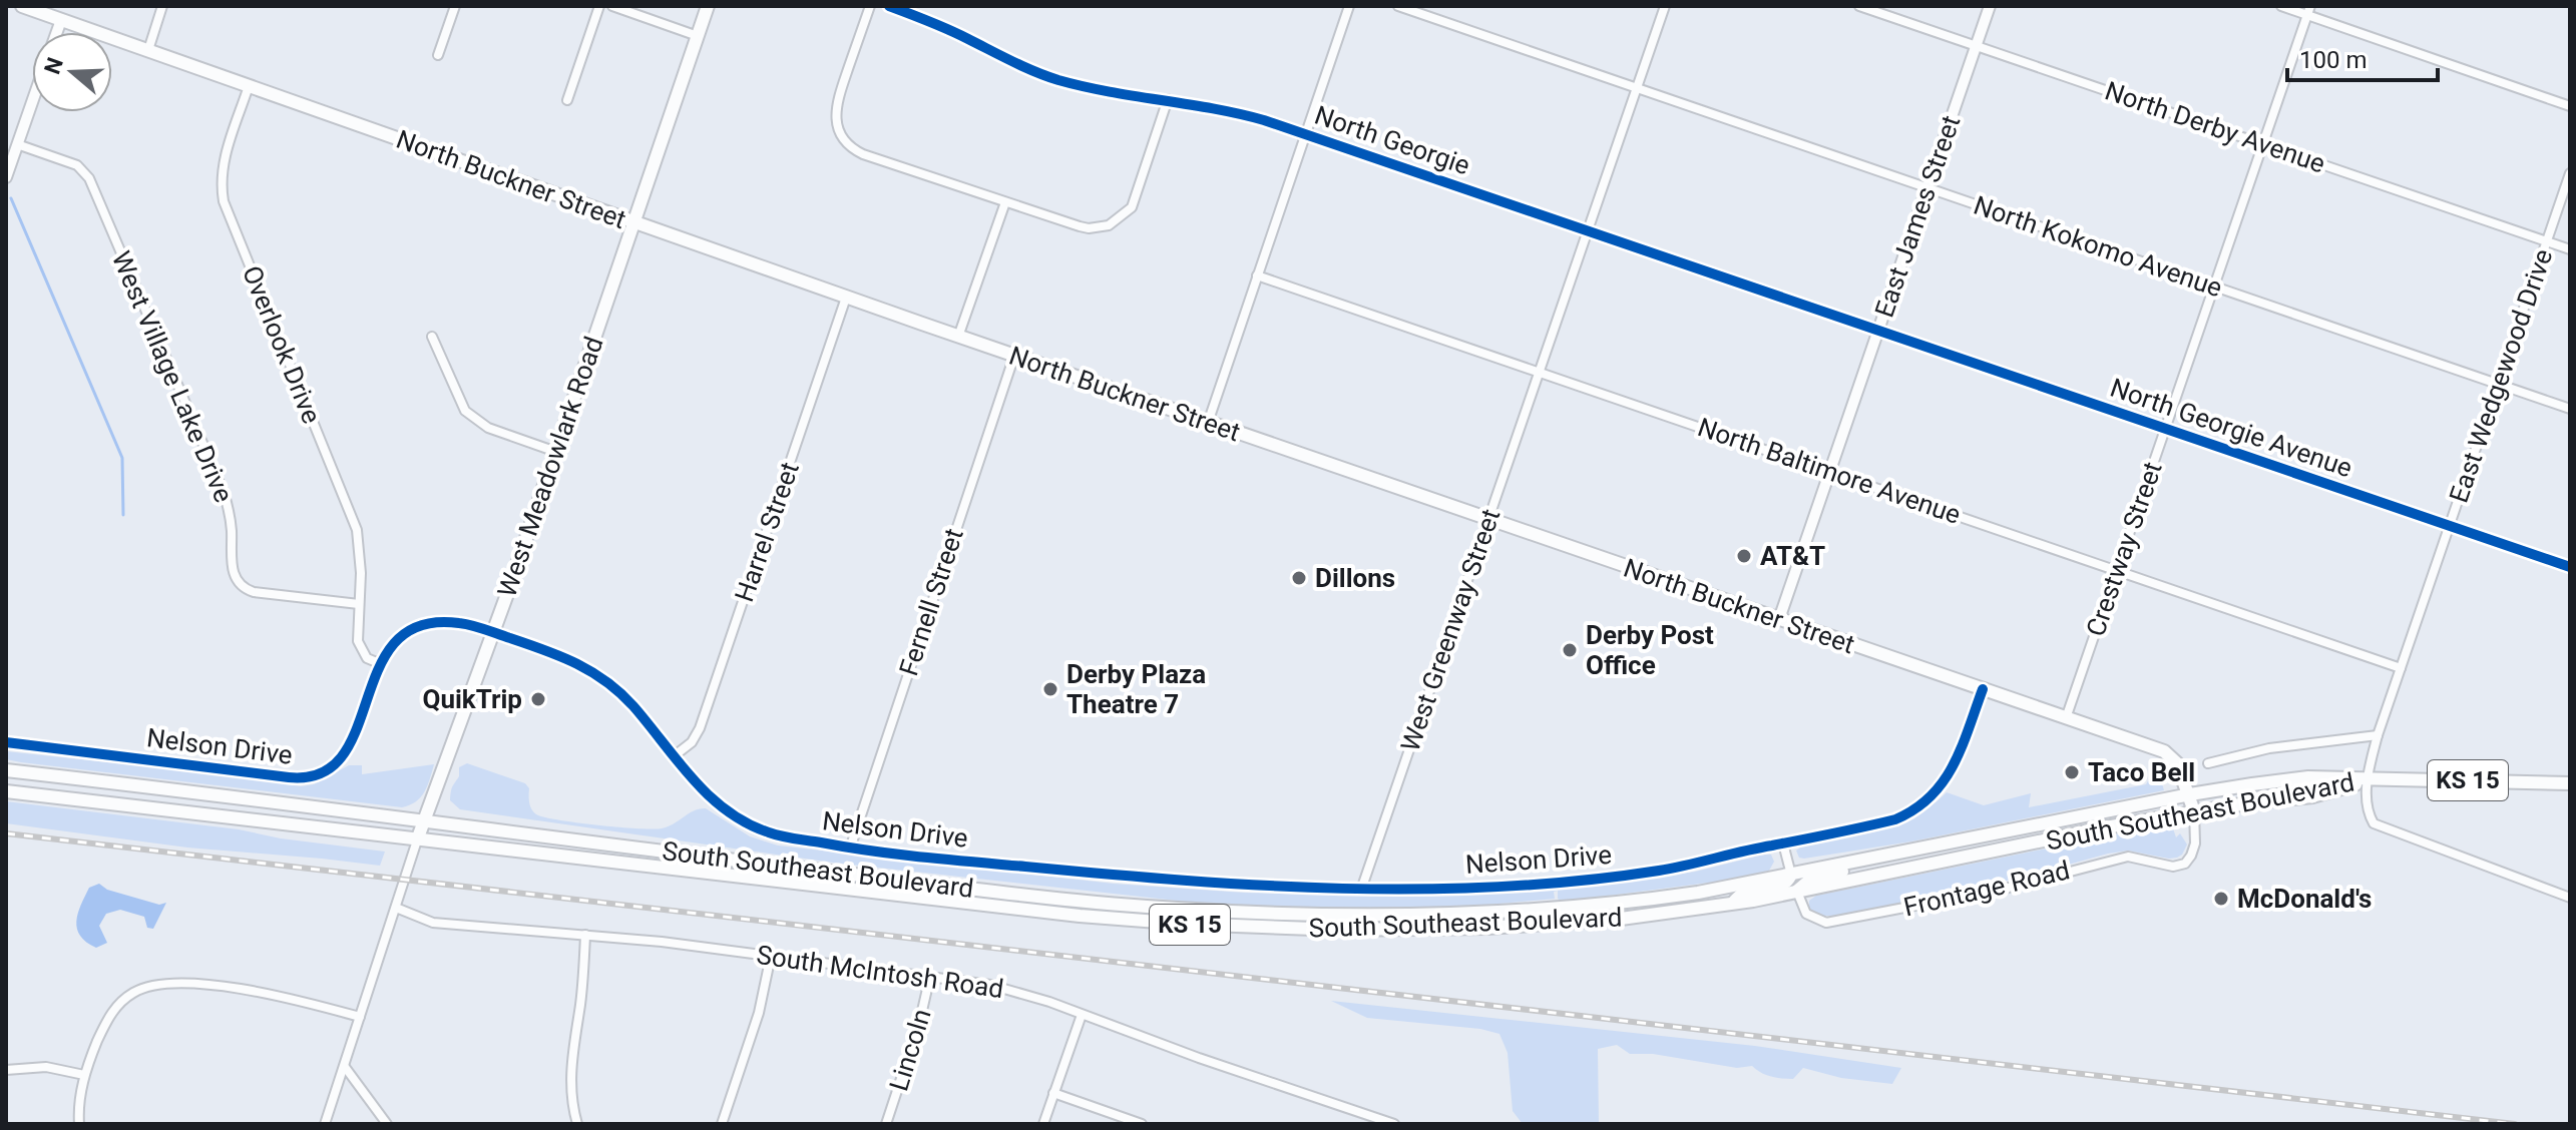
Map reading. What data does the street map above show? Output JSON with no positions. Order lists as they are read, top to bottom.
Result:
{
  "streets": {
    "main road": [
      "North Buckner Street",
      "West Meadowlark Road",
      "KS 15",
      "South Southeast Boulevard"
    ],
    "street": [
      "North Derby Avenue",
      "North Georgie",
      "East James Street",
      "North Kokomo Avenue",
      "Overlook Drive",
      "East Wedgewood Drive",
      "West Village Lake Drive",
      "North Georgie Avenue",
      "North Baltimore Avenue",
      "Harrel Street",
      "Crestway Street",
      "Fernell Street",
      "West Greenway Street",
      "Nelson Drive",
      "Frontage Road",
      "South McIntosh Road",
      "Lincoln"
    ]
  },
  "crossings": [
    ["North Derby Avenue", "East James Street"],
    ["North Derby Avenue", "East Wedgewood Drive"],
    ["North Derby Avenue", "Crestway Street"],
    ["North Georgie", "East James Street"],
    ["North Georgie", "North Georgie Avenue"],
    ["North Georgie", "West Greenway Street"],
    ["North Buckner Street", "East James Street"],
    ["North Buckner Street", "Overlook Drive"],
    ["North Buckner Street", "West Meadowlark Road"],
    ["North Buckner Street", "Harrel Street"],
    ["North Buckner Street", "Crestway Street"],
    ["North Buckner Street", "Fernell Street"],
    ["North Buckner Street", "West Greenway Street"],
    ["North Buckner Street", "Nelson Drive"],
    ["North Buckner Street", "South Southeast Boulevard"],
    ["North Buckner Street", "Frontage Road"],
    ["East James Street", "North Kokomo Avenue"],
    ["East James Street", "North Georgie Avenue"],
    ["East James Street", "North Baltimore Avenue"],
    ["North Kokomo Avenue", "East Wedgewood Drive"],
    ["North Kokomo Avenue", "Crestway Street"],
    ["North Kokomo Avenue", "West Greenway Street"],
    ["Overlook Drive", "West Village Lake Drive"],
    ["Overlook Drive", "Nelson Drive"],
    ["East Wedgewood Drive", "North Georgie Avenue"],
    ["East Wedgewood Drive", "North Baltimore Avenue"],
    ["East Wedgewood Drive", "KS 15"],
    ["East Wedgewood Drive", "South Southeast Boulevard"],
    ["North Georgie Avenue", "Crestway Street"],
    ["West Meadowlark Road", "Nelson Drive"],
    ["West Meadowlark Road", "South Southeast Boulevard"],
    ["West Meadowlark Road", "South McIntosh Road"],
    ["North Baltimore Avenue", "Crestway Street"],
    ["North Baltimore Avenue", "West Greenway Street"],
    ["Harrel Street", "Nelson Drive"],
    ["Fernell Street", "Nelson Drive"],
    ["West Greenway Street", "Nelson Drive"],
    ["KS 15", "South Southeast Boulevard"],
    ["South Southeast Boulevard", "Frontage Road"],
    ["South McIntosh Road", "Lincoln"]
  ],
  "places": [
    "AT&T",
    "Dillons",
    "Derby Post Office",
    "Derby Plaza Theatre 7",
    "QuikTrip",
    "Taco Bell",
    "McDonald's"
  ],
  "scale_bar": "100 m",
  "north": "left"
}
